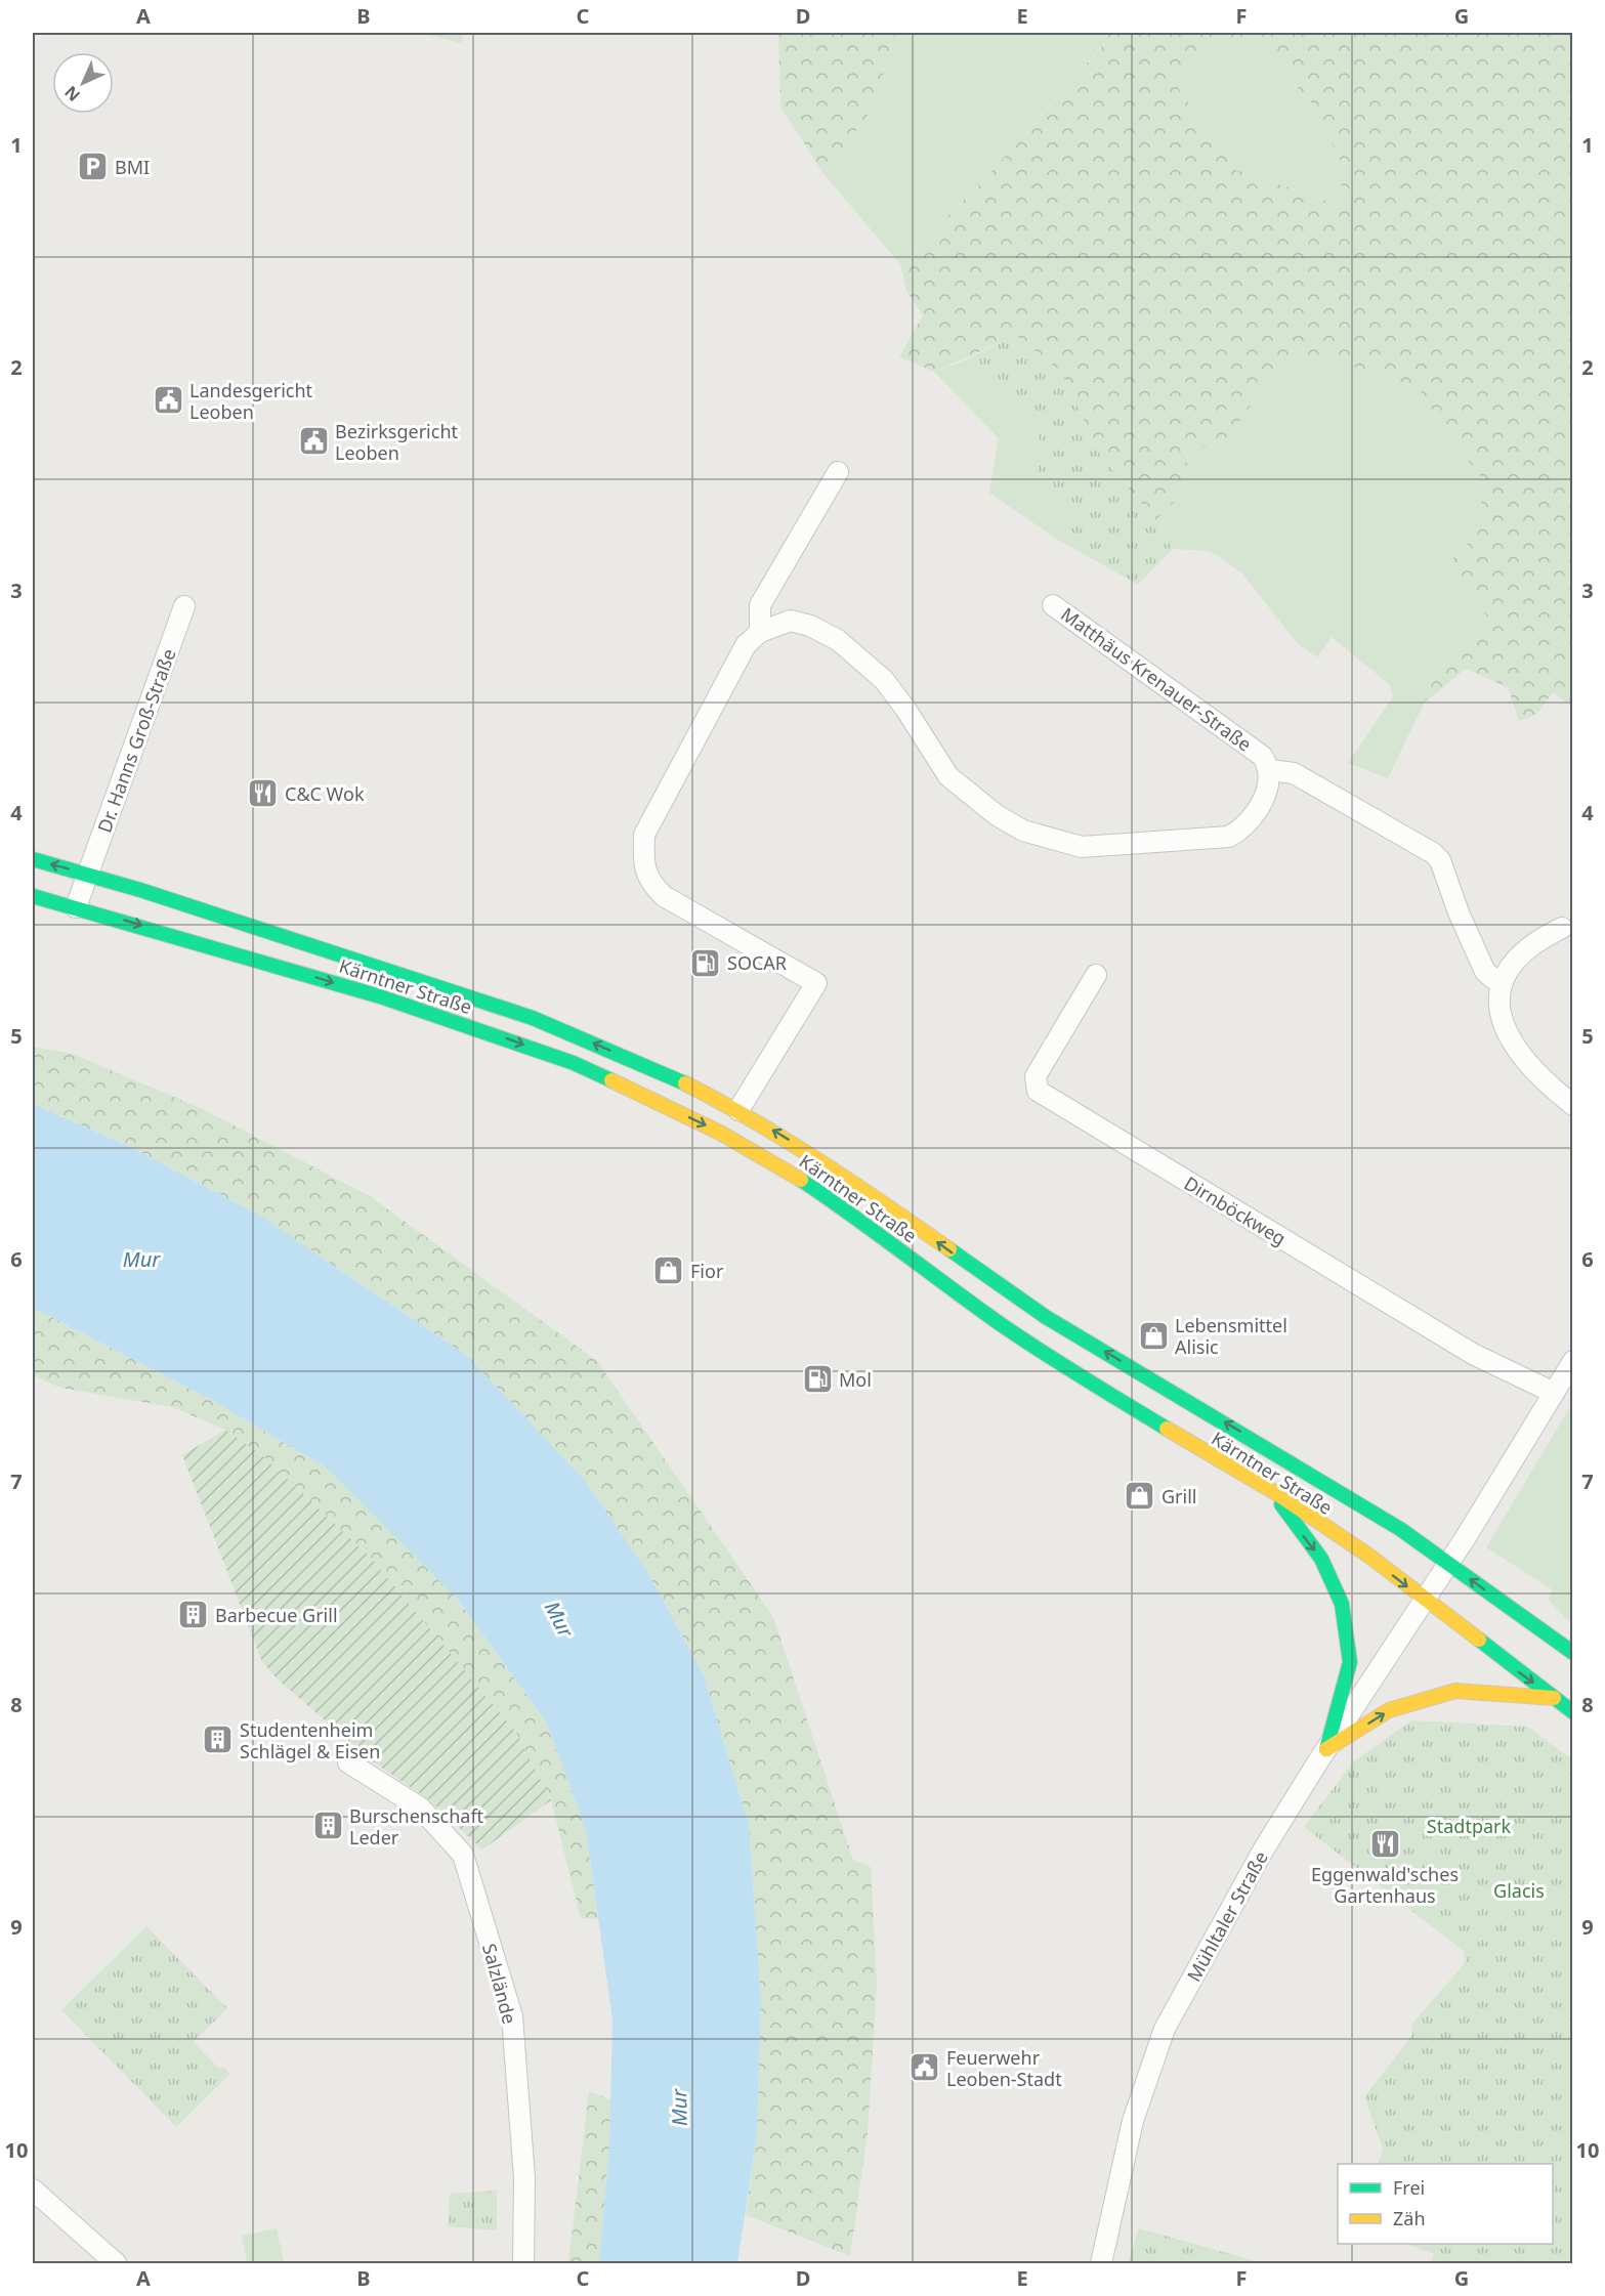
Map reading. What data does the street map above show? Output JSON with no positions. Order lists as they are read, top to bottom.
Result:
{
  "streets": {
    "main road": ["Kärntner Straße"],
    "street": [
      "Matthäus Krenauer-Straße",
      "Dr. Hanns Groß-Straße",
      "Dirnböckweg",
      "Mühltaler Straße",
      "Salzlände"
    ]
  },
  "crossings": [
    ["Dr. Hanns Groß-Straße", "Kärntner Straße"],
    ["Kärntner Straße", "Mühltaler Straße"]
  ],
  "water": ["Mur"],
  "parks": ["Stadtpark", "Glacis"],
  "places": {
    "parking": ["BMI"],
    "public building": ["Landesgericht Leoben", "Bezirksgericht Leoben", "Feuerwehr Leoben-Stadt"],
    "restaurant": ["C&C Wok", "Eggenwald'sches Gartenhaus"],
    "fuel station": ["SOCAR", "Mol"],
    "shop": ["Fior", "Lebensmittel Alisic", "Grill"],
    "building": ["Barbecue Grill", "Studentenheim Schlägel & Eisen", "Burschenschaft Leder"]
  },
  "legend": ["Frei", "Zäh"],
  "north": "bottom left",
  "grid": {
    "columns": [
      "A",
      "B",
      "C",
      "D",
      "E",
      "F",
      "G"
    ],
    "rows": [
      "1",
      "2",
      "3",
      "4",
      "5",
      "6",
      "7",
      "8",
      "9",
      "10"
    ]
  }
}
